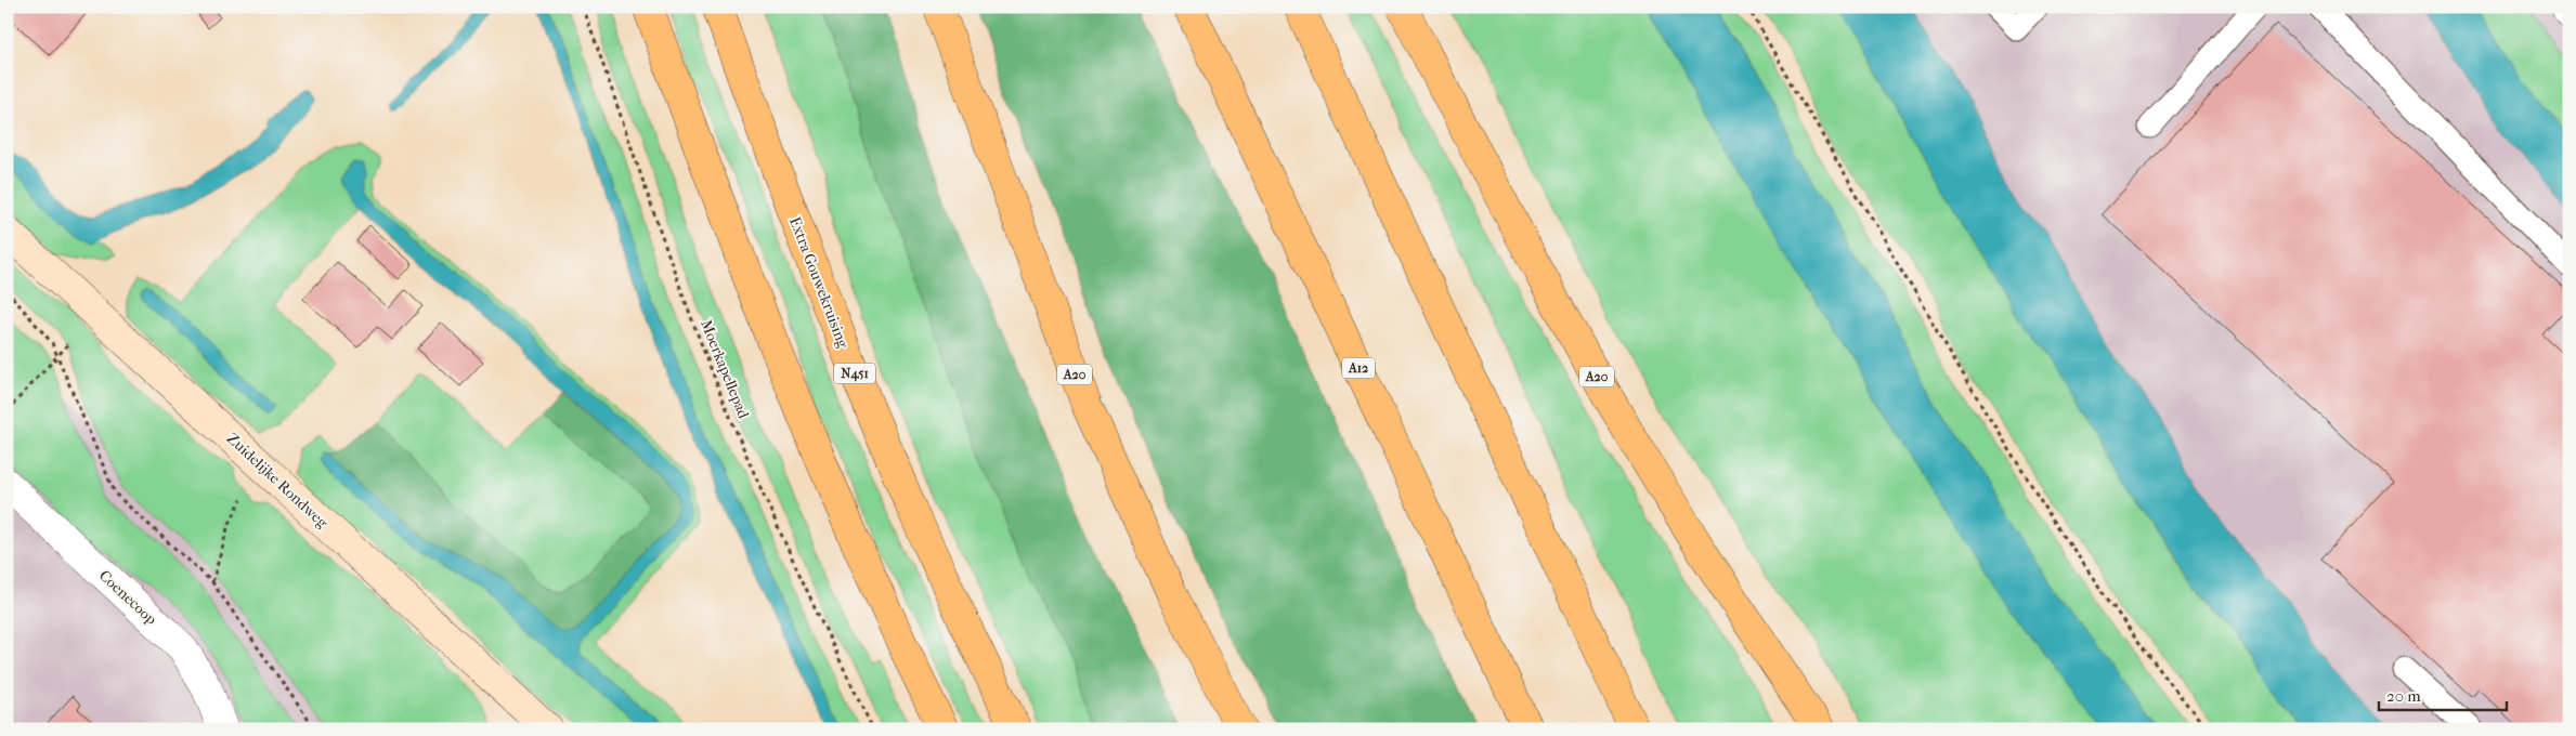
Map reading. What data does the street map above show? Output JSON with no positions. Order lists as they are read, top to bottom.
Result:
{
  "streets": {
    "main road": [
      "Extra Gouwekruising",
      "A12",
      "N451",
      "A20",
      "Zuidelijke Rondweg"
    ],
    "street": ["Coenecoop"],
    "path": ["Moerkapellepad"]
  },
  "scale_bar": "20 m"
}
